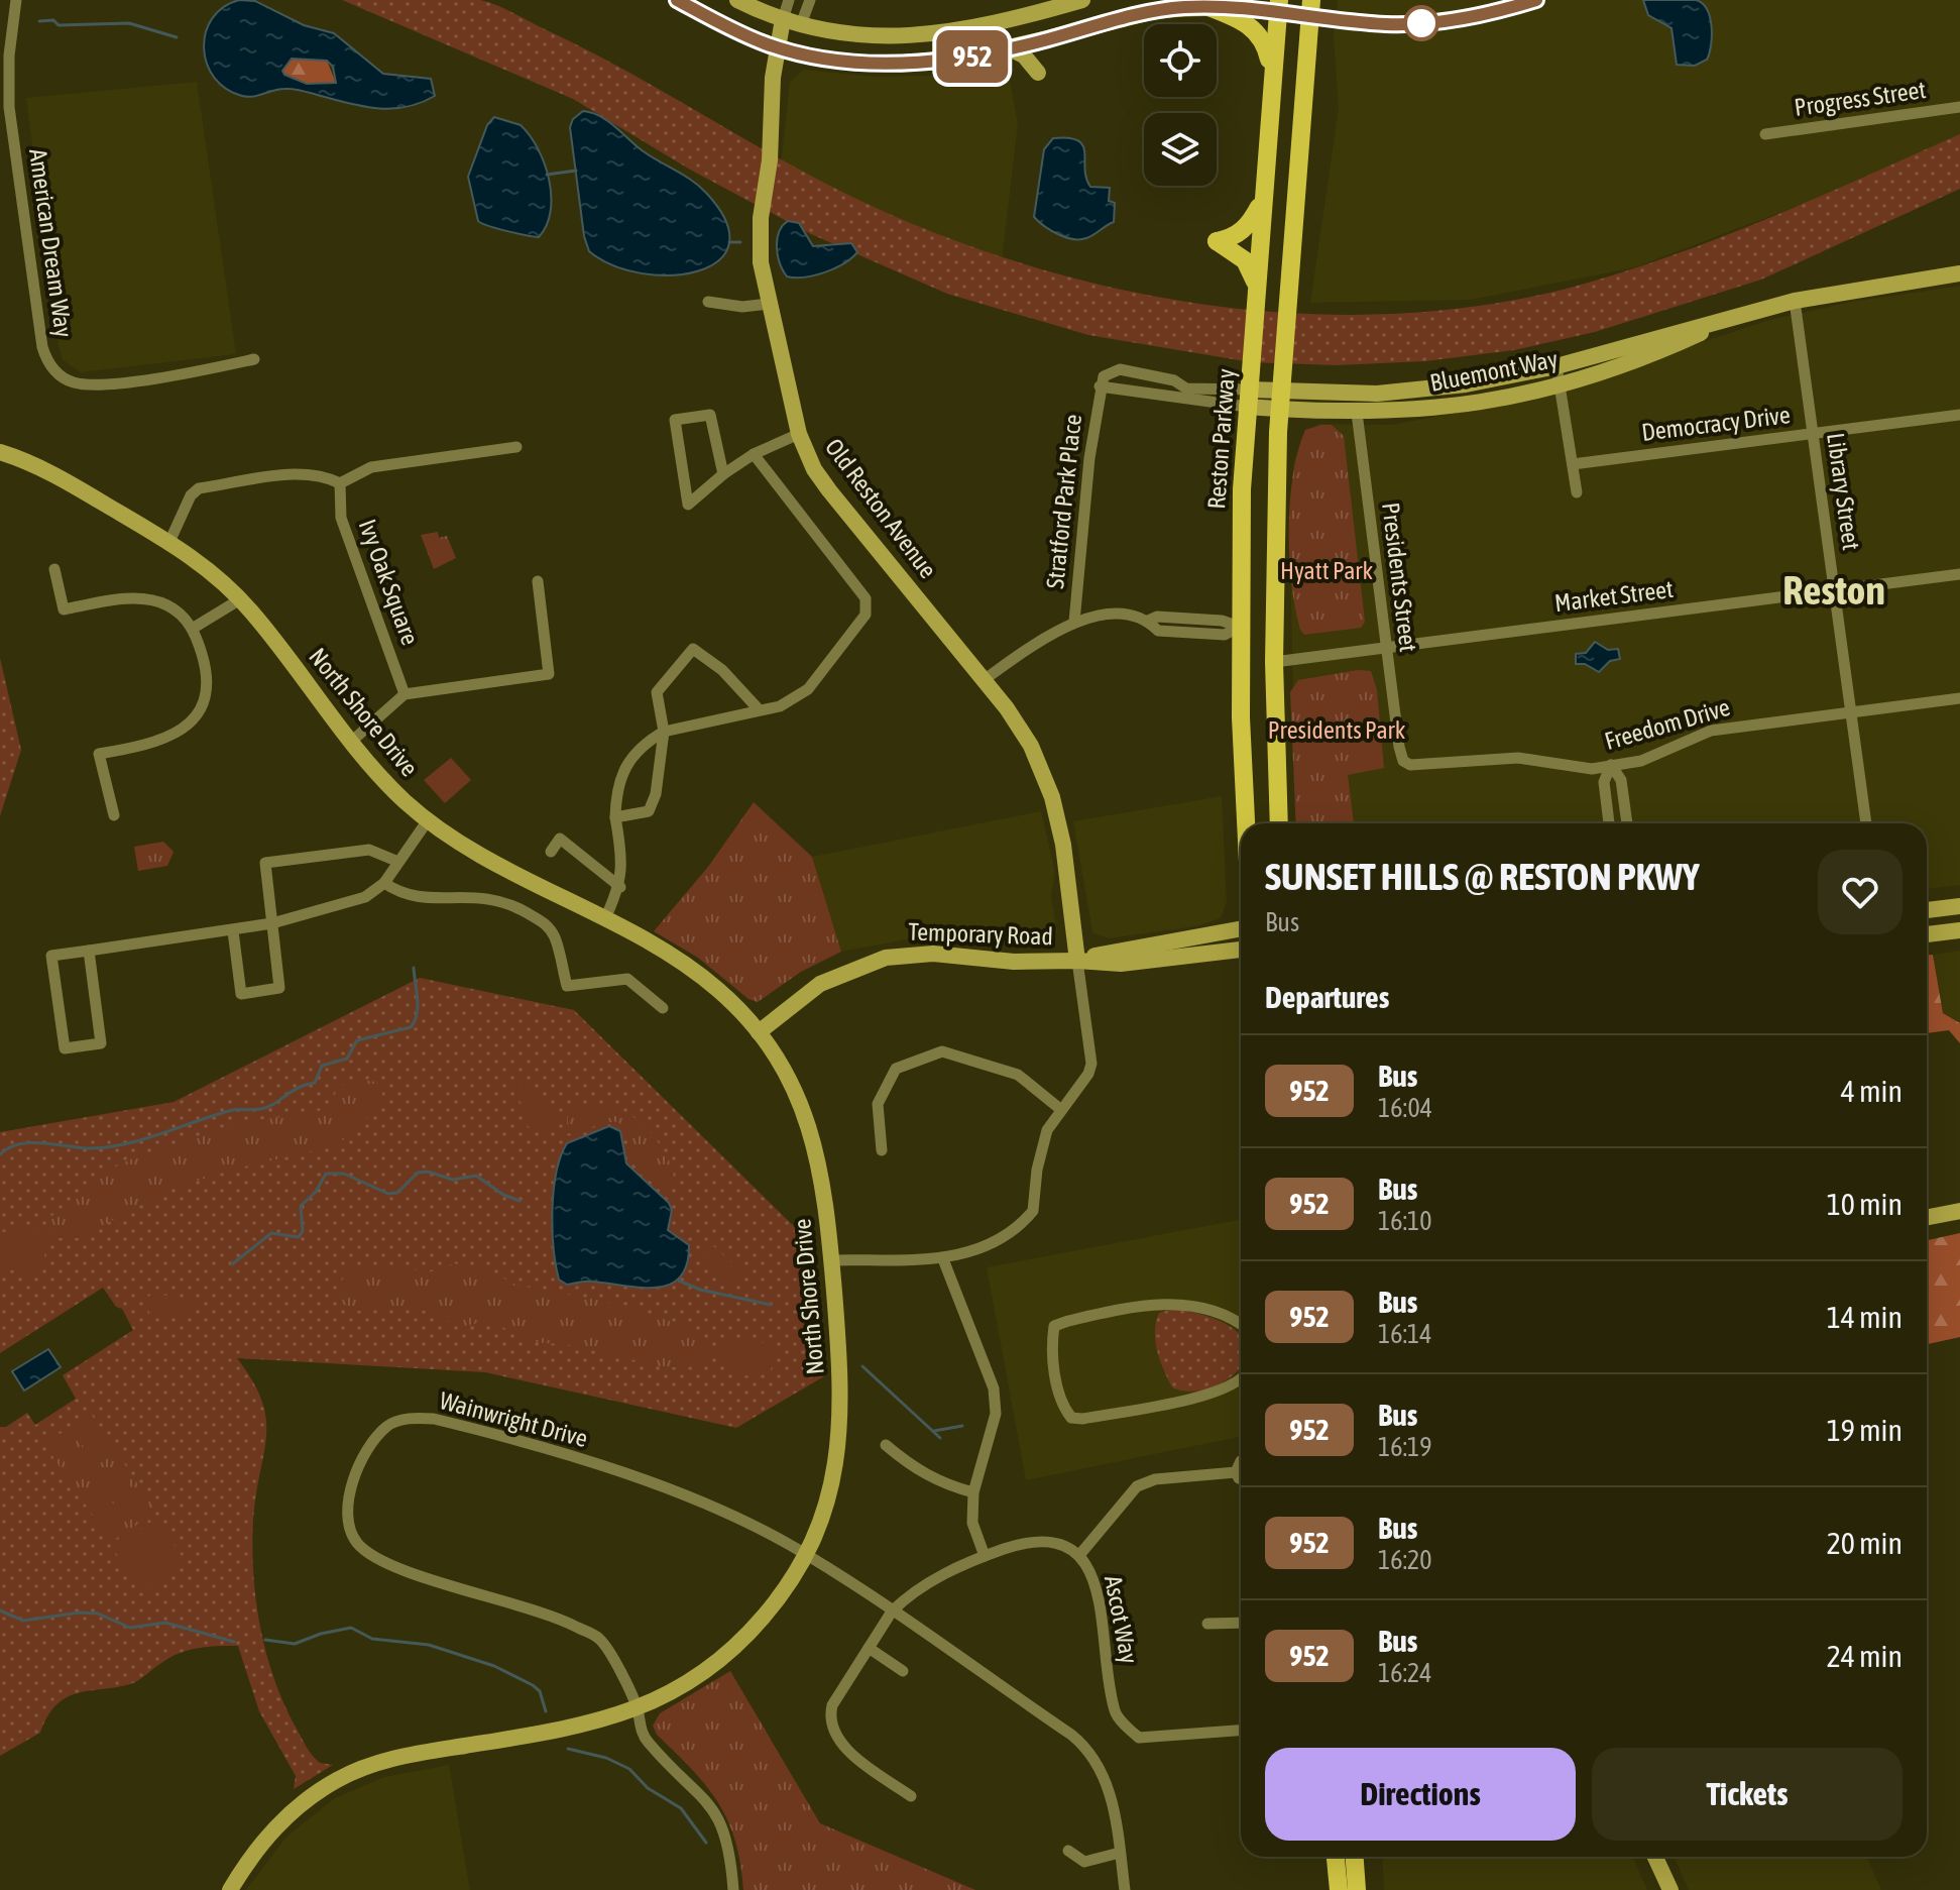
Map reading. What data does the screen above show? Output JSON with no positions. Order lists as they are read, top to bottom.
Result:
{
  "streets": {
    "main road": ["Reston Parkway"],
    "street": [
      "Progress Street",
      "American Dream Way",
      "Bluemont Way",
      "Democracy Drive",
      "Library Street",
      "Stratford Park Place",
      "Old Reston Avenue",
      "Presidents Street",
      "Ivy Oak Square",
      "Market Street",
      "North Shore Drive",
      "Freedom Drive",
      "Temporary Road",
      "Wainwright Drive",
      "Ascot Way"
    ]
  },
  "crossings": [
    ["Bluemont Way", "Reston Parkway"],
    ["Bluemont Way", "Library Street"],
    ["Bluemont Way", "Stratford Park Place"],
    ["Bluemont Way", "Presidents Street"],
    ["Democracy Drive", "Library Street"],
    ["Reston Parkway", "Stratford Park Place"],
    ["Library Street", "Market Street"],
    ["Library Street", "Freedom Drive"],
    ["Old Reston Avenue", "Temporary Road"],
    ["Presidents Street", "Market Street"],
    ["Presidents Street", "Freedom Drive"],
    ["North Shore Drive", "Temporary Road"],
    ["North Shore Drive", "Wainwright Drive"],
    ["Wainwright Drive", "Ascot Way"]
  ],
  "districts": ["Reston"],
  "parks": ["Hyatt Park", "Presidents Park"],
  "lines": ["bus line 952"],
  "page": {
    "on_map": "952",
    "heading": [
      ["SUNSET HILLS @ RESTON PKWY", "Bus"],
      "Departures"
    ],
    "list": [
      {
        "mark": "952",
        "name": "Bus",
        "note": "16:04",
        "value": "4 min"
      },
      {
        "mark": "952",
        "name": "Bus",
        "note": "16:10",
        "value": "10 min"
      },
      {
        "mark": "952",
        "name": "Bus",
        "note": "16:14",
        "value": "14 min"
      },
      {
        "mark": "952",
        "name": "Bus",
        "note": "16:19",
        "value": "19 min"
      },
      {
        "mark": "952",
        "name": "Bus",
        "note": "16:20",
        "value": "20 min"
      },
      {
        "mark": "952",
        "name": "Bus",
        "note": "16:24",
        "value": "24 min"
      }
    ],
    "buttons": ["Directions", "Tickets"]
  }
}
